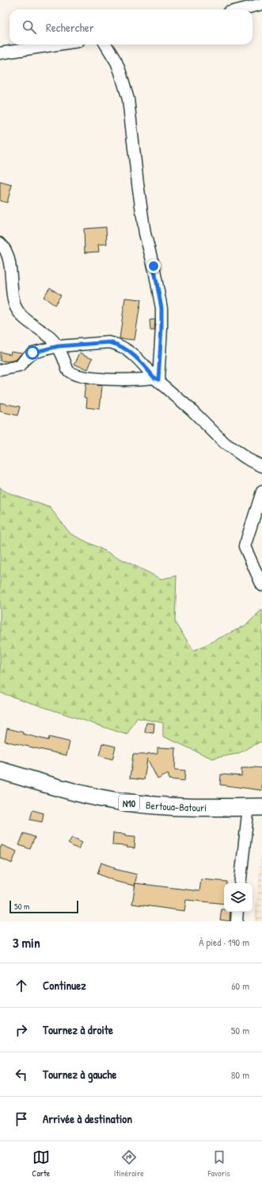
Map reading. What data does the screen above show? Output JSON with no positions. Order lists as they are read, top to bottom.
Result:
{
  "streets": {
    "highway": ["N10", "Bertoua-Batouri"]
  },
  "scale_bar": "50 m",
  "page": {
    "search": "Rechercher",
    "scale": "50 m",
    "heading": ["3 min", "À pied · 190 m"],
    "list": [
      ["Continuez", "60 m"],
      ["Tournez à droite", "50 m"],
      ["Tournez à gauche", "80 m"],
      "Arrivée à destination"
    ],
    "nav": ["Carte", "Itinéraire", "Favoris"]
  }
}
